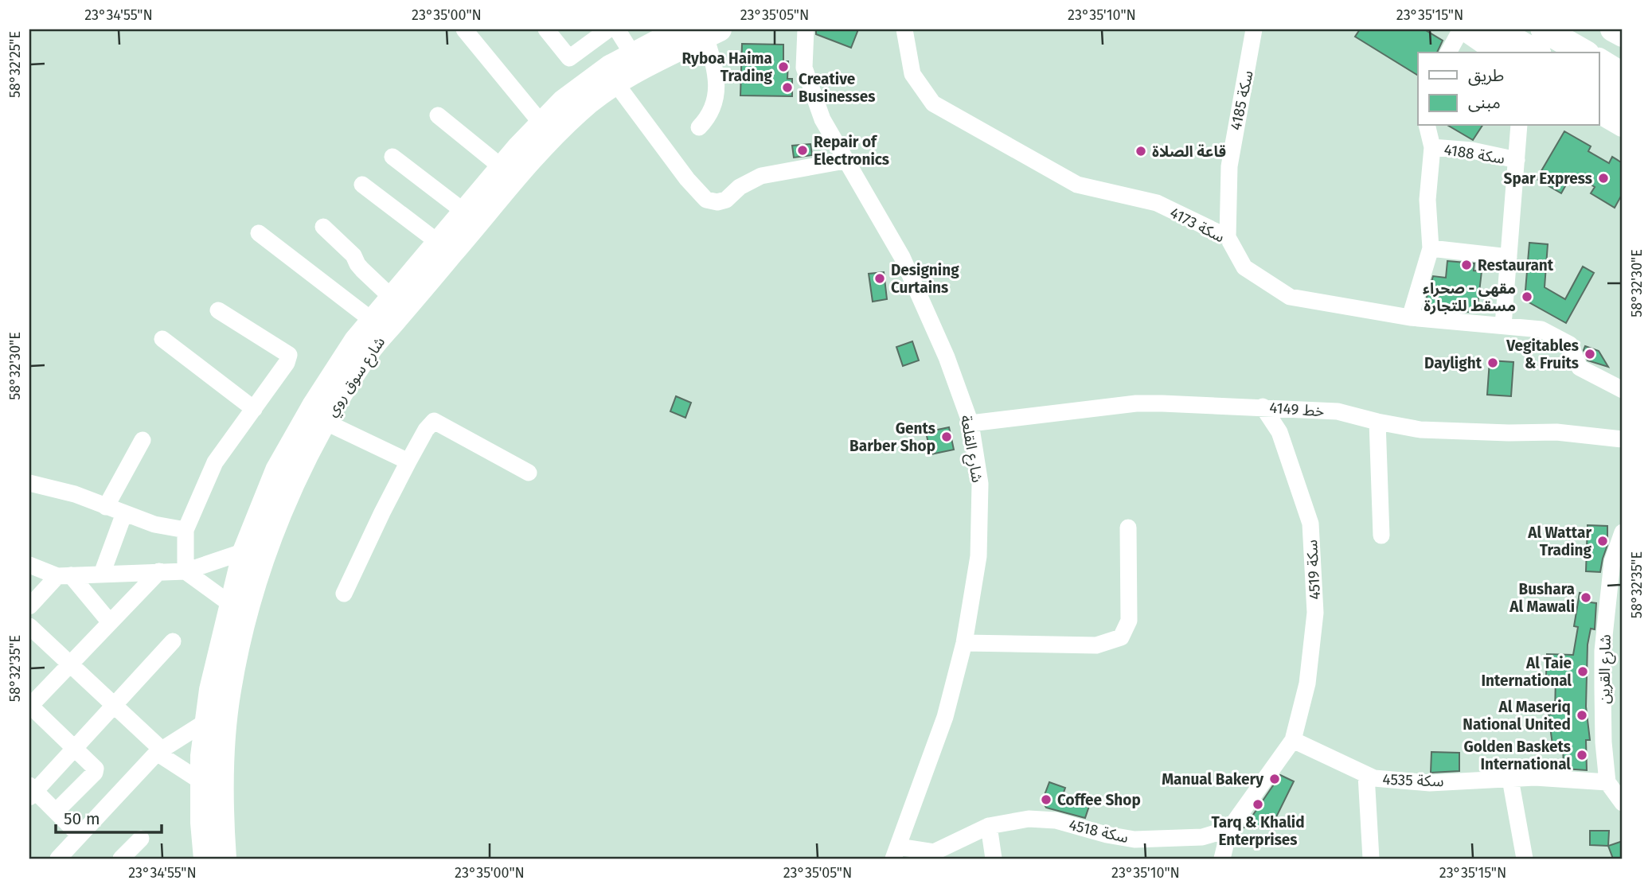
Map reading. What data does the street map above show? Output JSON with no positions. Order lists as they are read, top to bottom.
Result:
{
  "streets": {
    "main road": ["شارع سوق روي"],
    "street": [
      "سكة 4185",
      "سكة 4188",
      "سكة 4173",
      "4149 خط",
      "شارع القلعة",
      "سكة 4519",
      "شارع القرين",
      "سكة 4535",
      "سكة 4518"
    ]
  },
  "crossings": [
    ["سكة 4185", "سكة 4173"],
    ["4149 خط", "شارع القلعة"],
    ["4149 خط", "سكة 4519"],
    ["شارع القلعة", "سكة 4518"],
    ["سكة 4519", "سكة 4535"],
    ["شارع القرين", "سكة 4535"]
  ],
  "places": [
    "Ryboa Haima Trading",
    "Creative Businesses",
    "Repair of Electronics",
    "قاعة الصلاة",
    "Spar Express",
    "Restaurant",
    "Designing Curtains",
    "مقهى - صحراء مسقط للتجارة",
    "Vegitables & Fruits",
    "Daylight",
    "Gents Barber Shop",
    "Al Wattar Trading",
    "Bushara Al Mawali",
    "Al Taie International",
    "Al Maseriq National United",
    "Golden Baskets International",
    "Manual Bakery",
    "Coffee Shop",
    "Tarq & Khalid Enterprises"
  ],
  "legend": ["طريق", "مبنى"],
  "scale_bar": "50 m",
  "coordinates": [
    "23°34'55\"N",
    "23°35'00\"N",
    "23°35'05\"N",
    "23°35'10\"N",
    "23°35'15\"N",
    "58°32'25\"E",
    "58°32'30\"E",
    "58°32'35\"E"
  ]
}
